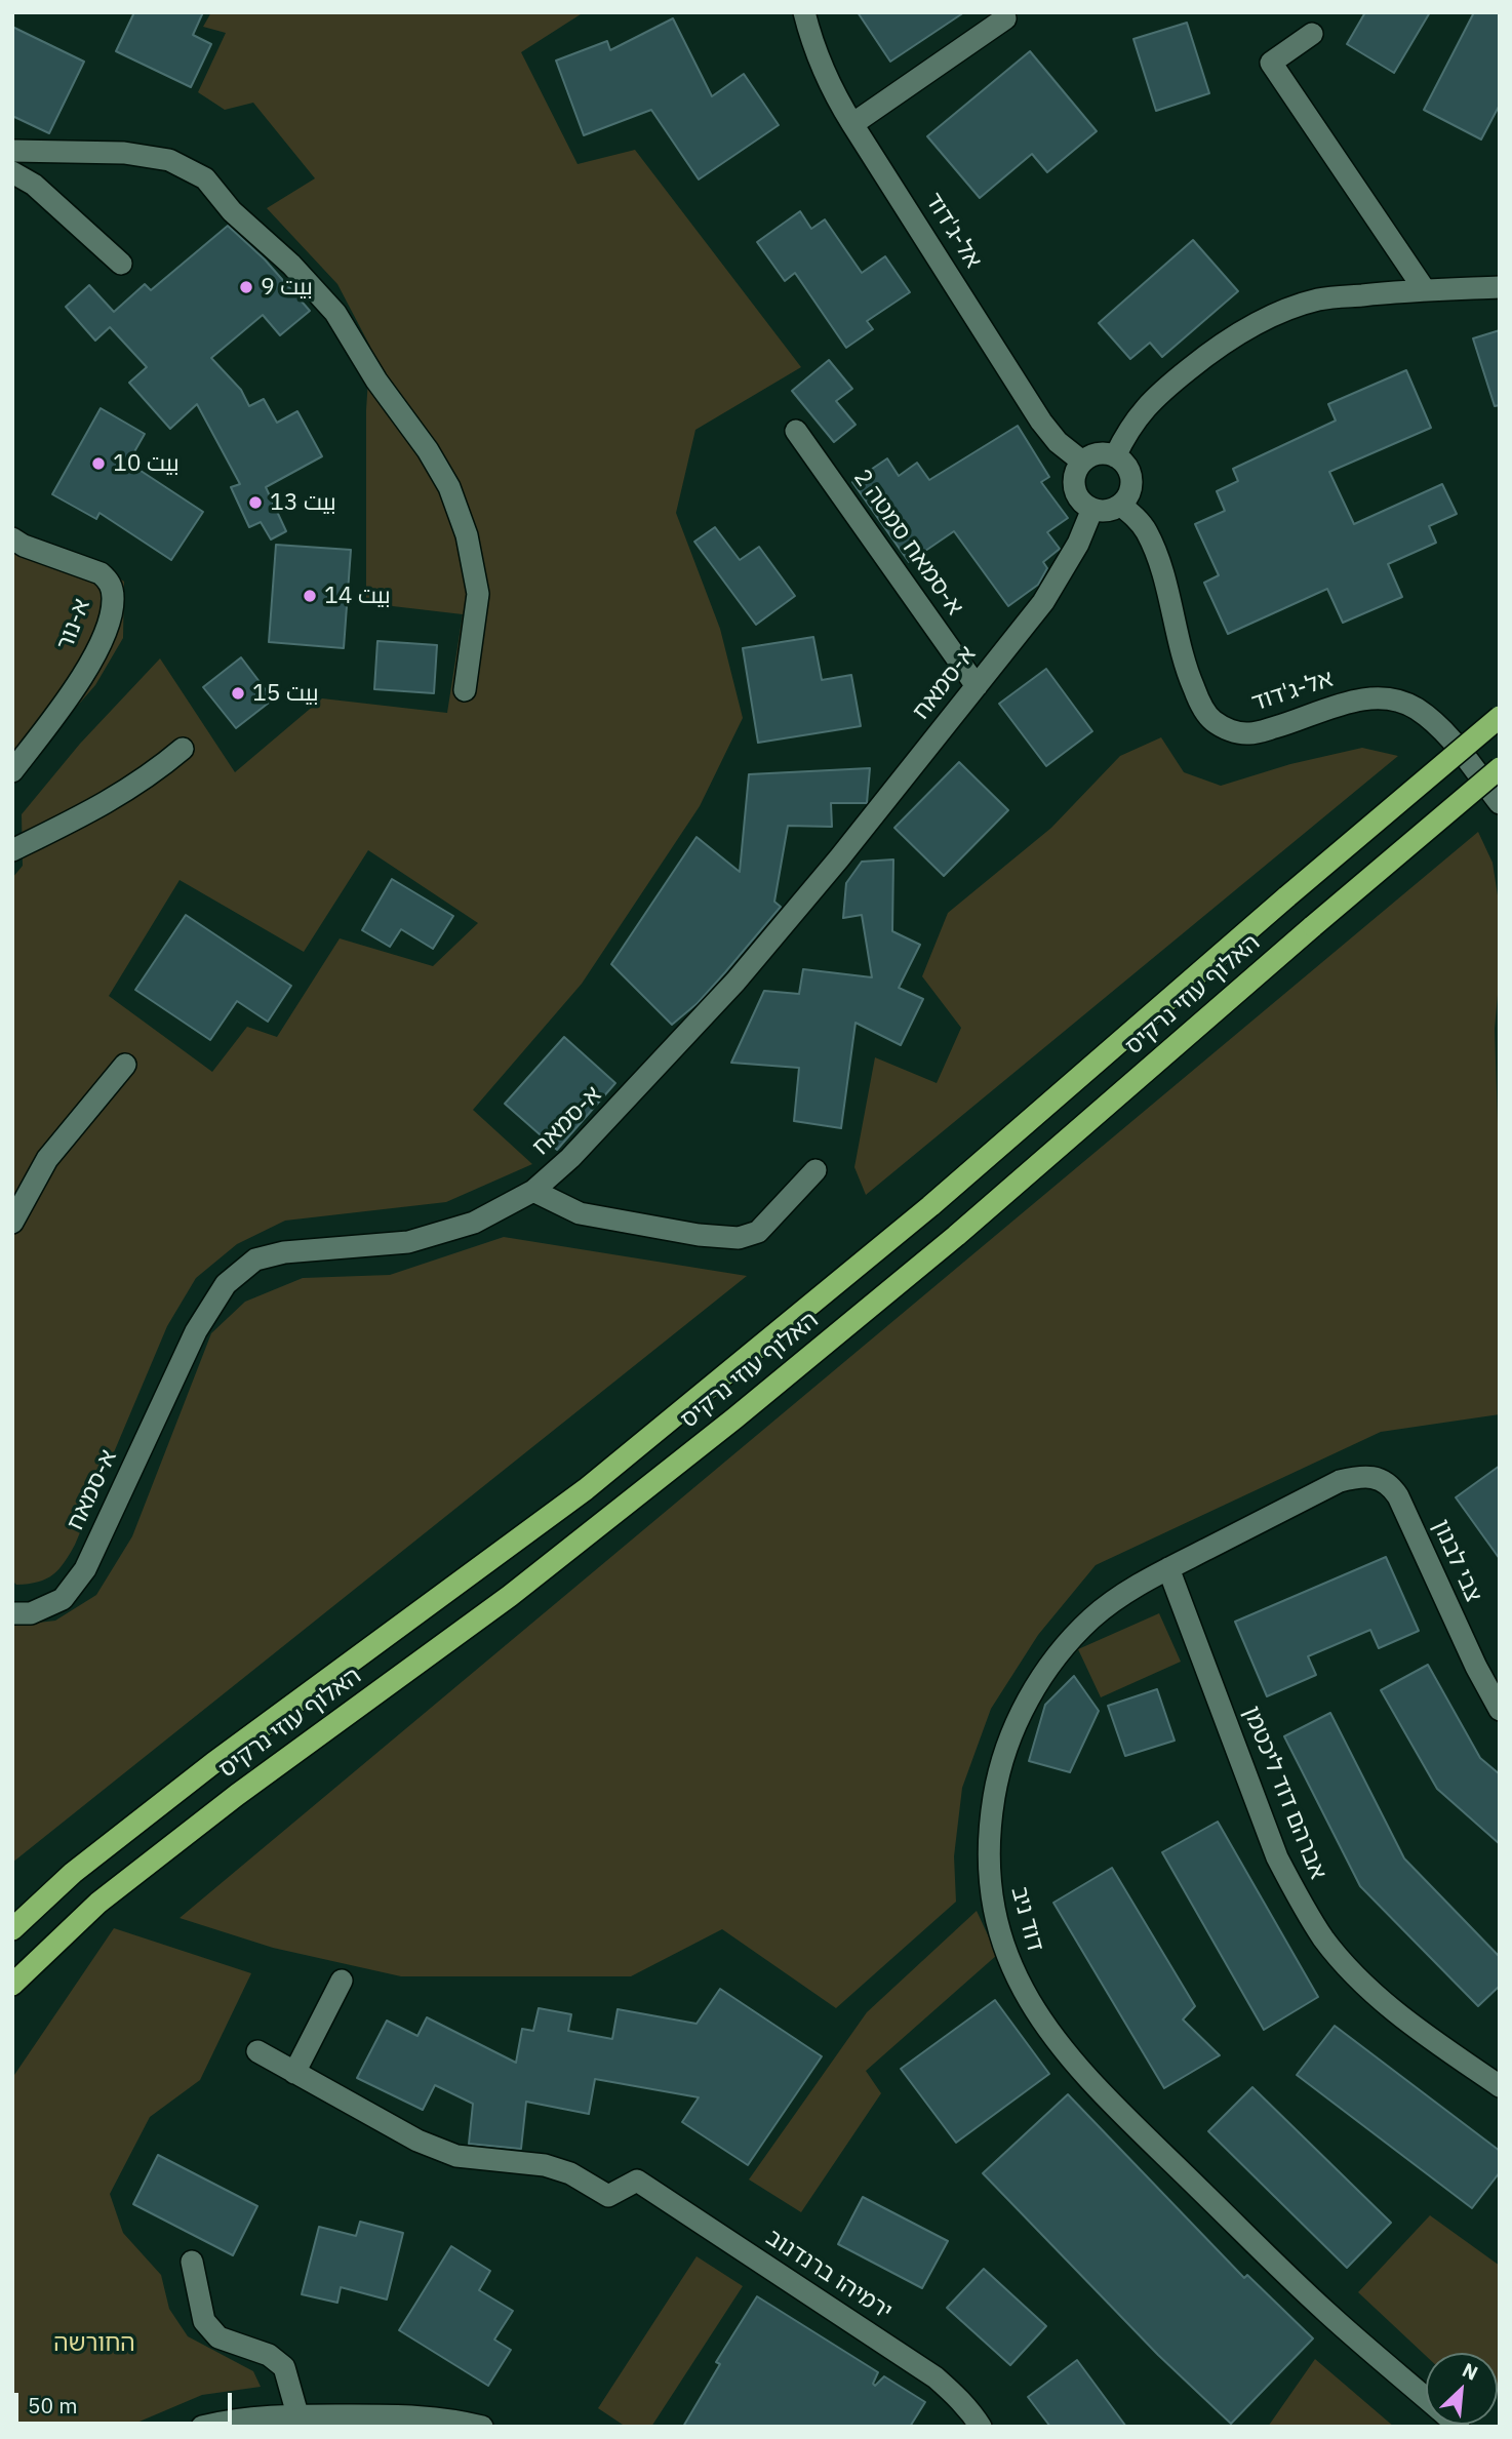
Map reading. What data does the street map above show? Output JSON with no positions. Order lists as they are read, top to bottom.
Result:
{
  "streets": {
    "highway": ["האלוף עוזי נרקיס"],
    "street": [
      "אל-ג'דוד",
      "א-סמאח סמטה 2",
      "א-נור",
      "א-סמאח",
      "צבי לבנון",
      "אברהם דוד ליכטמן",
      "דוד ניב",
      "ירמיהו ברנדנוב"
    ]
  },
  "crossings": [
    ["אל-ג'דוד", "א-סמאח"],
    ["א-סמאח סמטה 2", "א-סמאח"],
    ["צבי לבנון", "דוד ניב"],
    ["אברהם דוד ליכטמן", "דוד ניב"]
  ],
  "parks": ["החורשה"],
  "places": [
    "بيت 9",
    "بيت 10",
    "بيت 13",
    "بيت 14",
    "بيت 15"
  ],
  "scale_bar": "50 m",
  "north": "top right"
}
